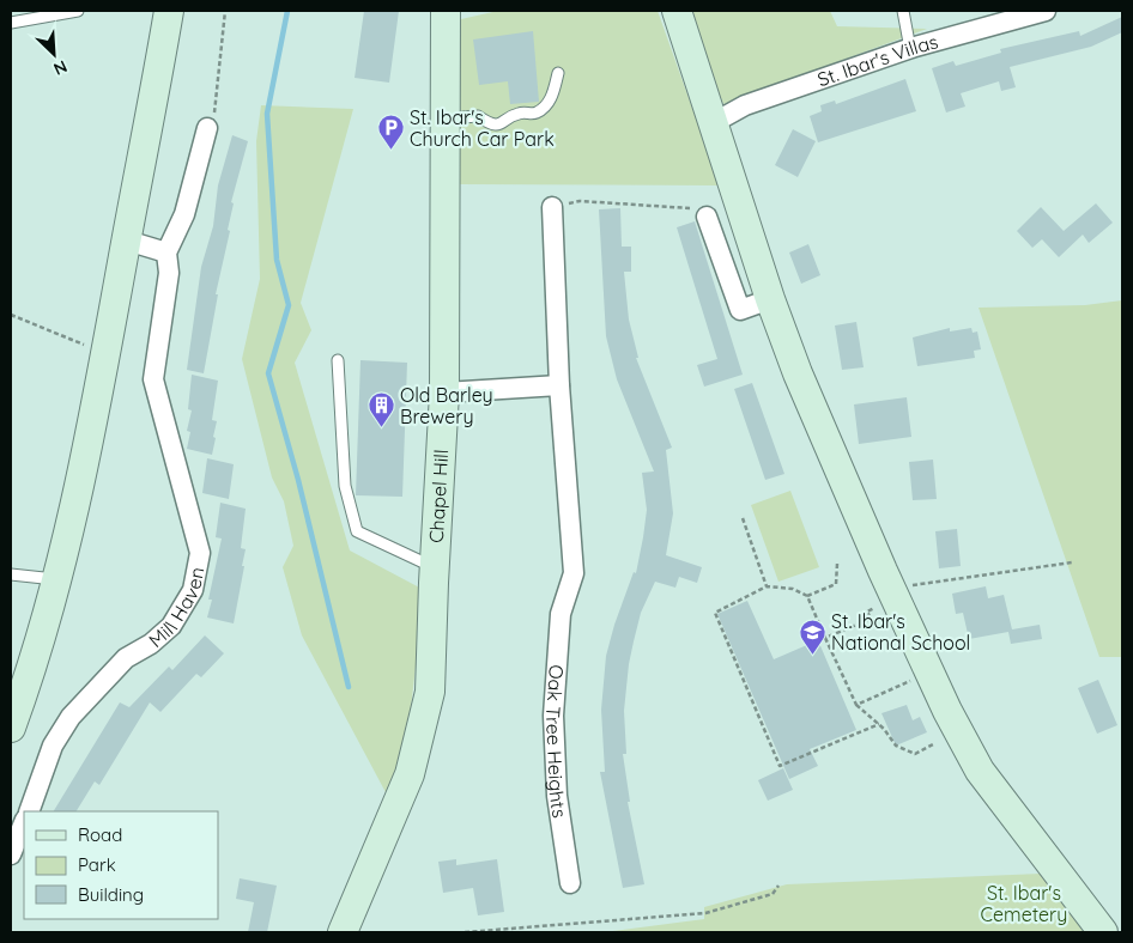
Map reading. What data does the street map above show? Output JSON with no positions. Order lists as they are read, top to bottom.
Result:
{
  "streets": {
    "street": [
      "St. Ibar's Villas",
      "Chapel Hill",
      "Mill Haven",
      "Oak Tree Heights"
    ]
  },
  "parks": ["St. Ibar's Cemetery"],
  "places": {
    "parking": ["St. Ibar's Church Car Park"],
    "building": ["Old Barley Brewery"],
    "school or university": ["St. Ibar's National School"]
  },
  "legend": ["Road", "Park", "Building"],
  "north": "bottom right"
}
